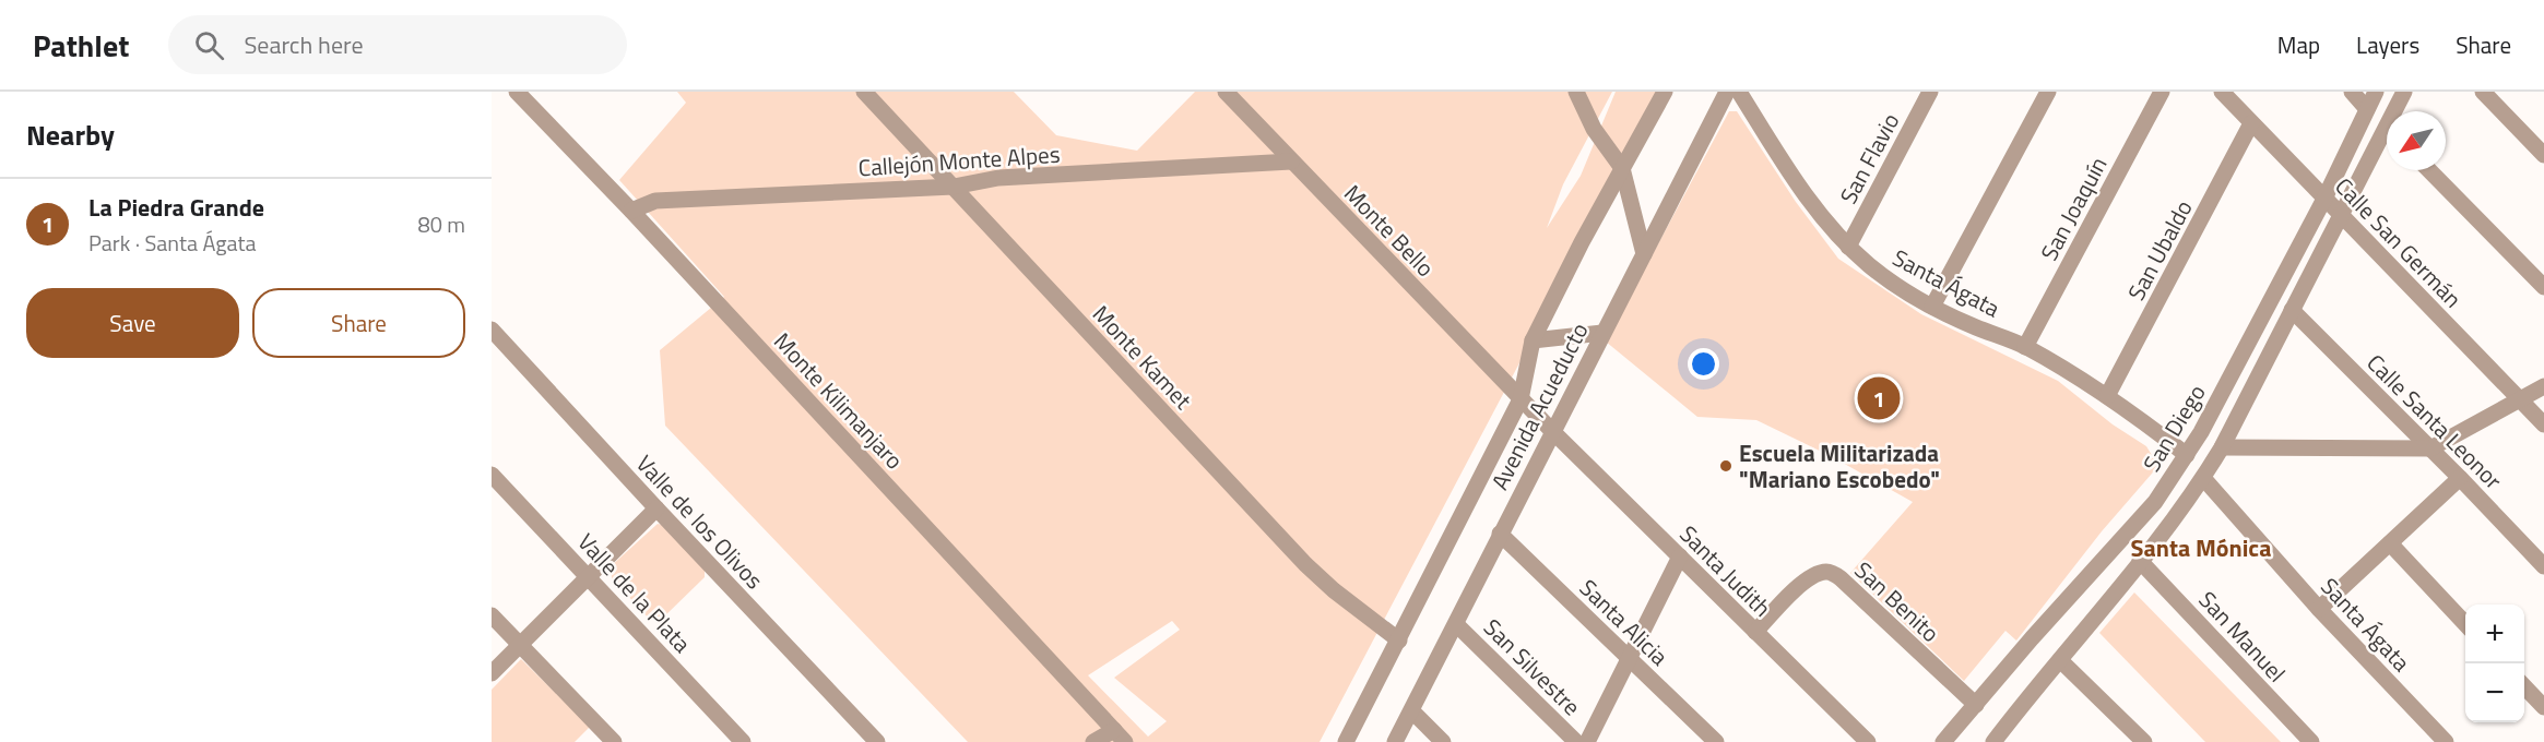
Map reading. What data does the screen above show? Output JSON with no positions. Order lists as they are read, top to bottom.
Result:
{
  "streets": {
    "street": [
      "San Flavio",
      "Callejón Monte Alpes",
      "San Joaquín",
      "Monte Bello",
      "Calle San Germán",
      "San Ubaldo",
      "Santa Ágata",
      "Monte Kamet",
      "Monte Kilimanjaro",
      "Avenida Acueducto",
      "Calle Santa Leonor",
      "San Diego",
      "Valle de los Olivos",
      "Santa Judith",
      "Valle de la Plata",
      "San Benito",
      "Santa Alicia",
      "San Manuel",
      "San Silvestre"
    ]
  },
  "crossings": [
    ["San Flavio", "Santa Ágata"],
    ["Callejón Monte Alpes", "Monte Bello"],
    ["Callejón Monte Alpes", "Monte Kamet"],
    ["Callejón Monte Alpes", "Monte Kilimanjaro"],
    ["San Joaquín", "Santa Ágata"],
    ["Monte Bello", "Avenida Acueducto"],
    ["Monte Bello", "Santa Judith"],
    ["Calle San Germán", "San Ubaldo"],
    ["Calle San Germán", "San Diego"],
    ["San Ubaldo", "Santa Ágata"],
    ["Santa Ágata", "San Diego"],
    ["Monte Kamet", "Avenida Acueducto"],
    ["Avenida Acueducto", "Santa Judith"],
    ["Avenida Acueducto", "Santa Alicia"],
    ["Avenida Acueducto", "San Silvestre"],
    ["San Diego", "San Benito"],
    ["Santa Judith", "San Benito"]
  ],
  "districts": ["Santa Mónica"],
  "places": ["Escuela Militarizada \"Mariano Escobedo\""],
  "north": "bottom left",
  "page": {
    "header": "Pathlet",
    "search": "Search here",
    "nav": ["Map", "Layers", "Share"],
    "heading": "Nearby",
    "list": [
      {
        "mark": "1",
        "name": "La Piedra Grande",
        "note": "Park · Santa Ágata",
        "value": "80 m"
      }
    ],
    "buttons": ["Save", "Share"],
    "pins": "1",
    "map_buttons": ["+", "−"]
  }
}
